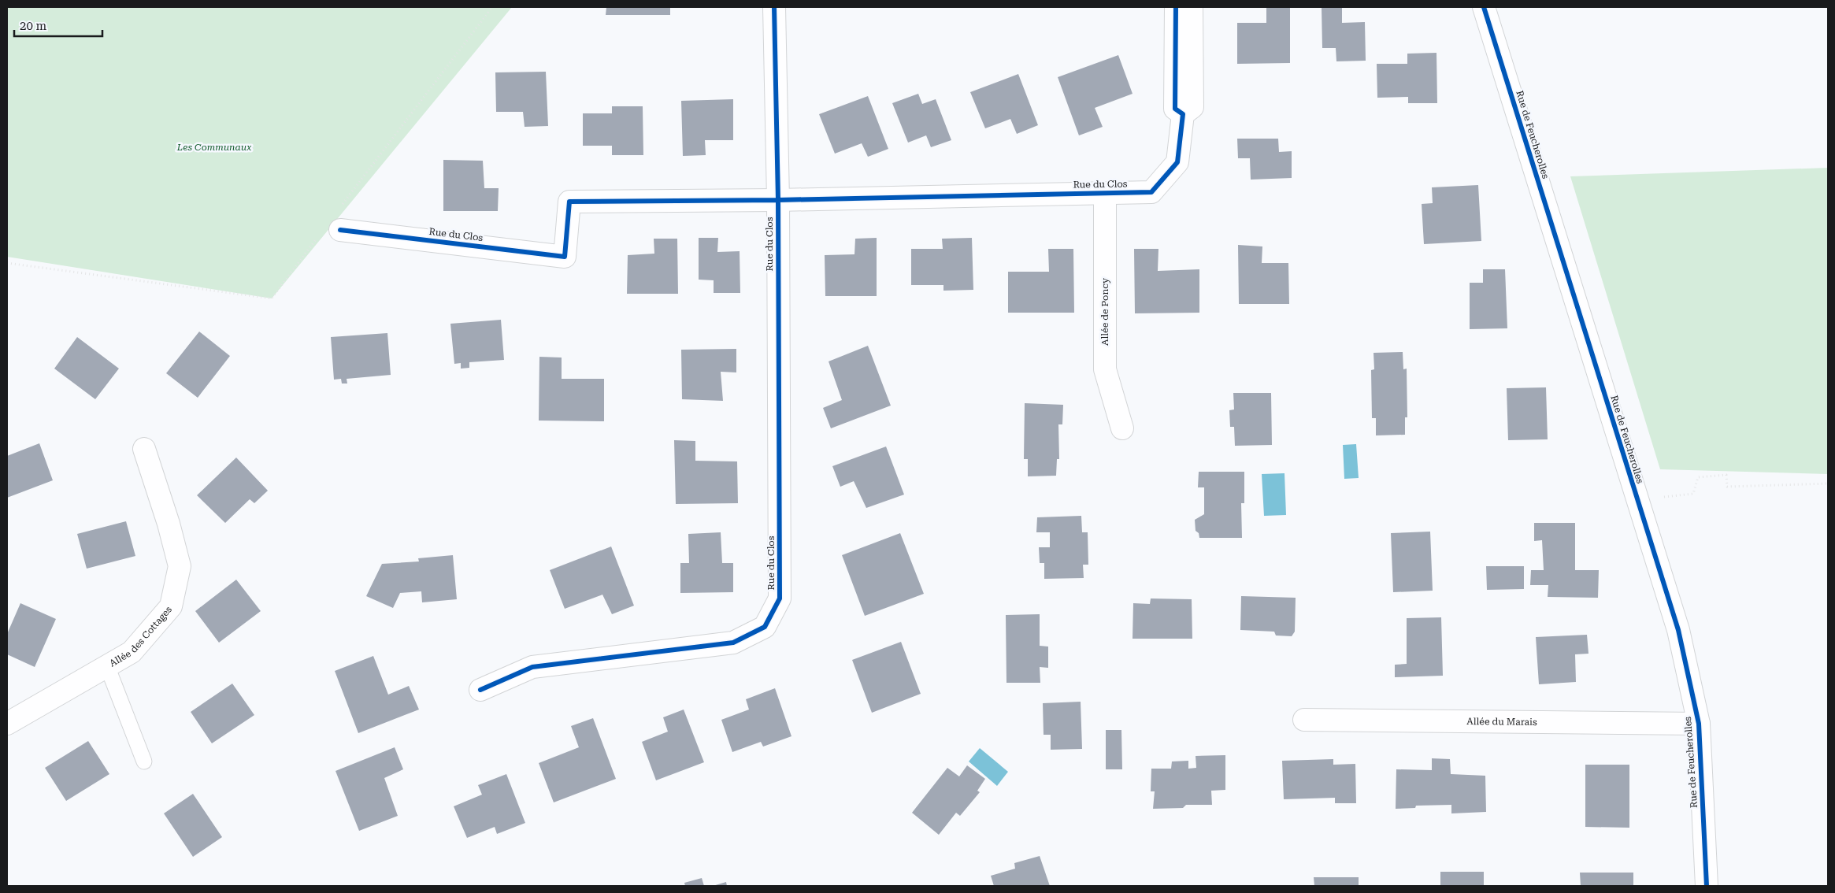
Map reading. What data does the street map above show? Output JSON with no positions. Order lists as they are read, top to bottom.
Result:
{
  "streets": {
    "street": [
      "Rue de Feucherolles",
      "Rue du Clos",
      "Allée de Poncy",
      "Allée des Cottages",
      "Allée du Marais"
    ]
  },
  "crossings": [
    ["Rue de Feucherolles", "Allée du Marais"],
    ["Rue du Clos", "Allée de Poncy"]
  ],
  "parks": ["Les Communaux"],
  "scale_bar": "20 m"
}
